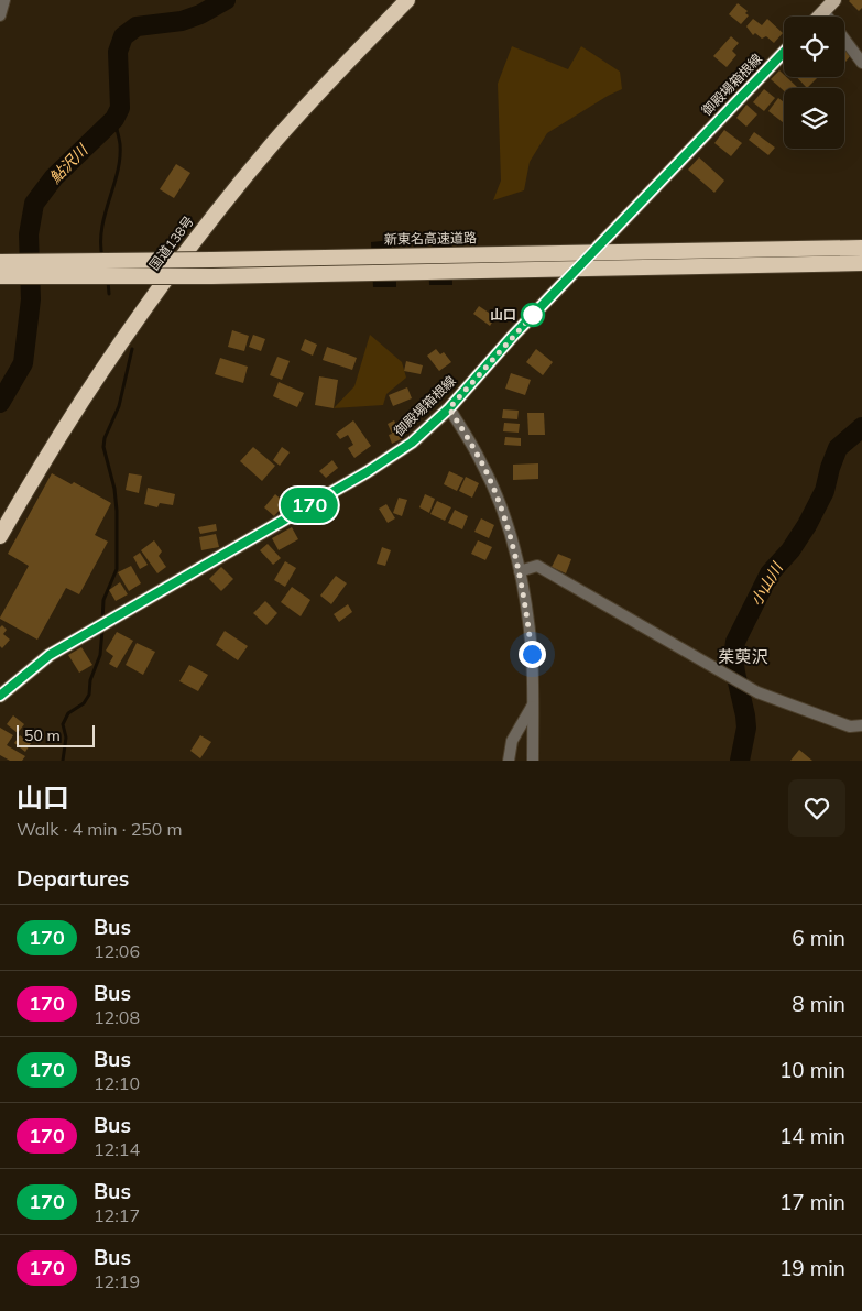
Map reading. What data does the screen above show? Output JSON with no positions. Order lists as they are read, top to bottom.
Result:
{
  "streets": {
    "highway": ["新東名高速道路", "国道138号"],
    "main road": ["御殿場箱根線"]
  },
  "districts": ["茱萸沢"],
  "water": ["鮎沢川", "小山川"],
  "places": ["山口"],
  "lines": ["bus line 170"],
  "scale_bar": "50 m",
  "page": {
    "on_map": "170",
    "scale": "50 m",
    "heading": [
      ["山口", "Walk · 4 min · 250 m"],
      "Departures"
    ],
    "list": [
      {
        "mark": "170",
        "name": "Bus",
        "note": "12:06",
        "value": "6 min"
      },
      {
        "mark": "170",
        "name": "Bus",
        "note": "12:08",
        "value": "8 min"
      },
      {
        "mark": "170",
        "name": "Bus",
        "note": "12:10",
        "value": "10 min"
      },
      {
        "mark": "170",
        "name": "Bus",
        "note": "12:14",
        "value": "14 min"
      },
      {
        "mark": "170",
        "name": "Bus",
        "note": "12:17",
        "value": "17 min"
      },
      {
        "mark": "170",
        "name": "Bus",
        "note": "12:19",
        "value": "19 min"
      }
    ]
  }
}
